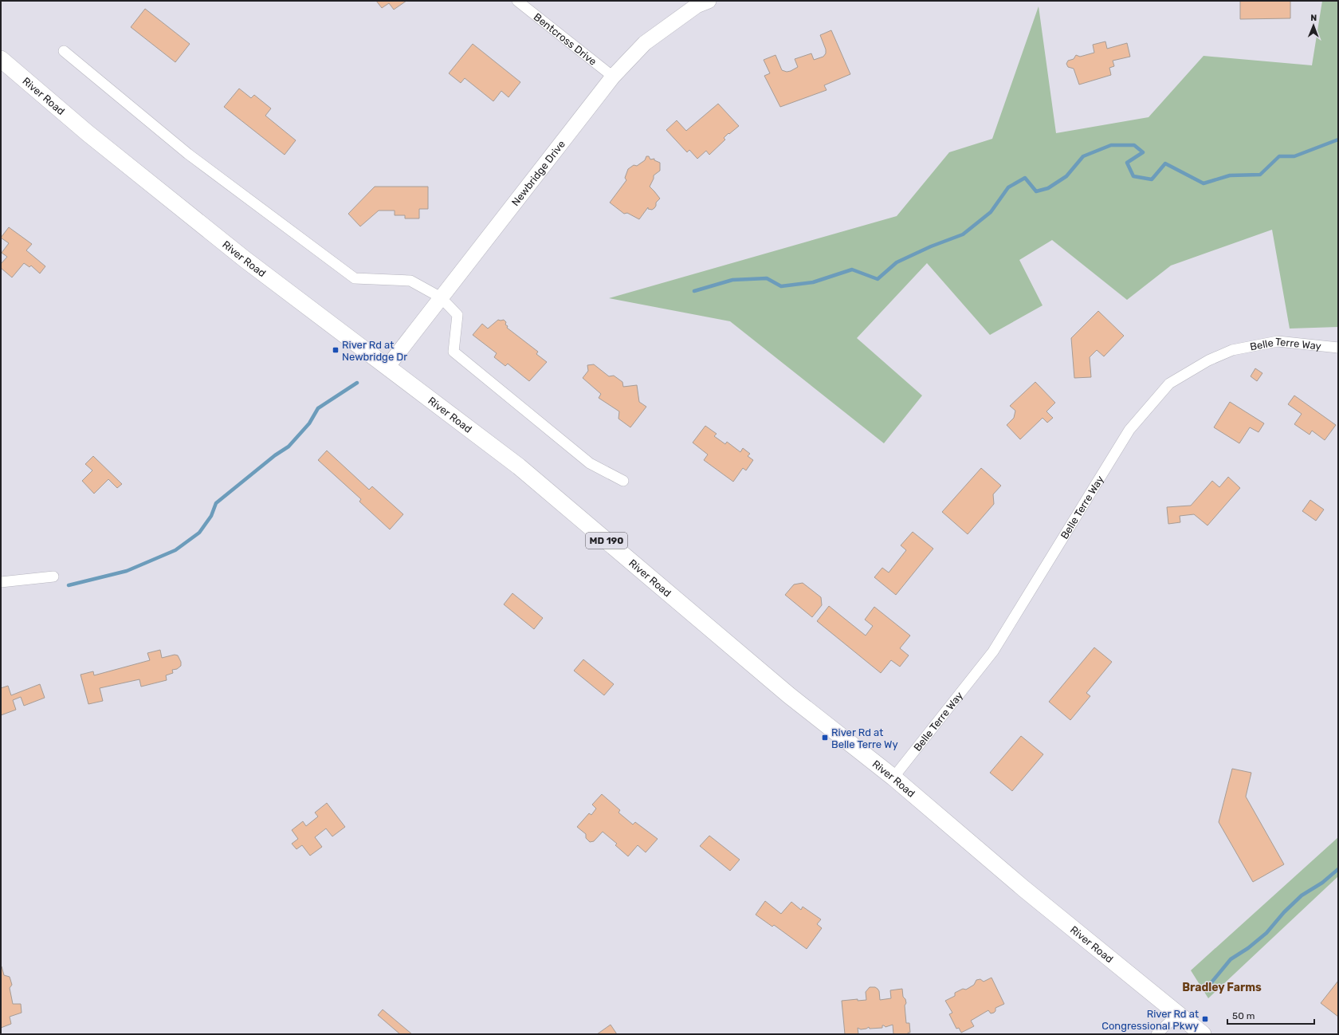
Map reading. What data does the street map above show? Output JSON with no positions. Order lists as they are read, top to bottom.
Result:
{
  "streets": {
    "main road": ["River Road", "MD 190"],
    "street": ["Bentcross Drive", "Newbridge Drive", "Belle Terre Way"]
  },
  "crossings": [
    ["Bentcross Drive", "Newbridge Drive"],
    ["River Road", "Newbridge Drive"],
    ["River Road", "Belle Terre Way"]
  ],
  "districts": ["Bradley Farms"],
  "places": {
    "transit": ["River Rd at Newbridge Dr", "River Rd at Belle Terre Wy", "River Rd at Congressional Pkwy"]
  },
  "scale_bar": "50 m",
  "north": "top"
}
